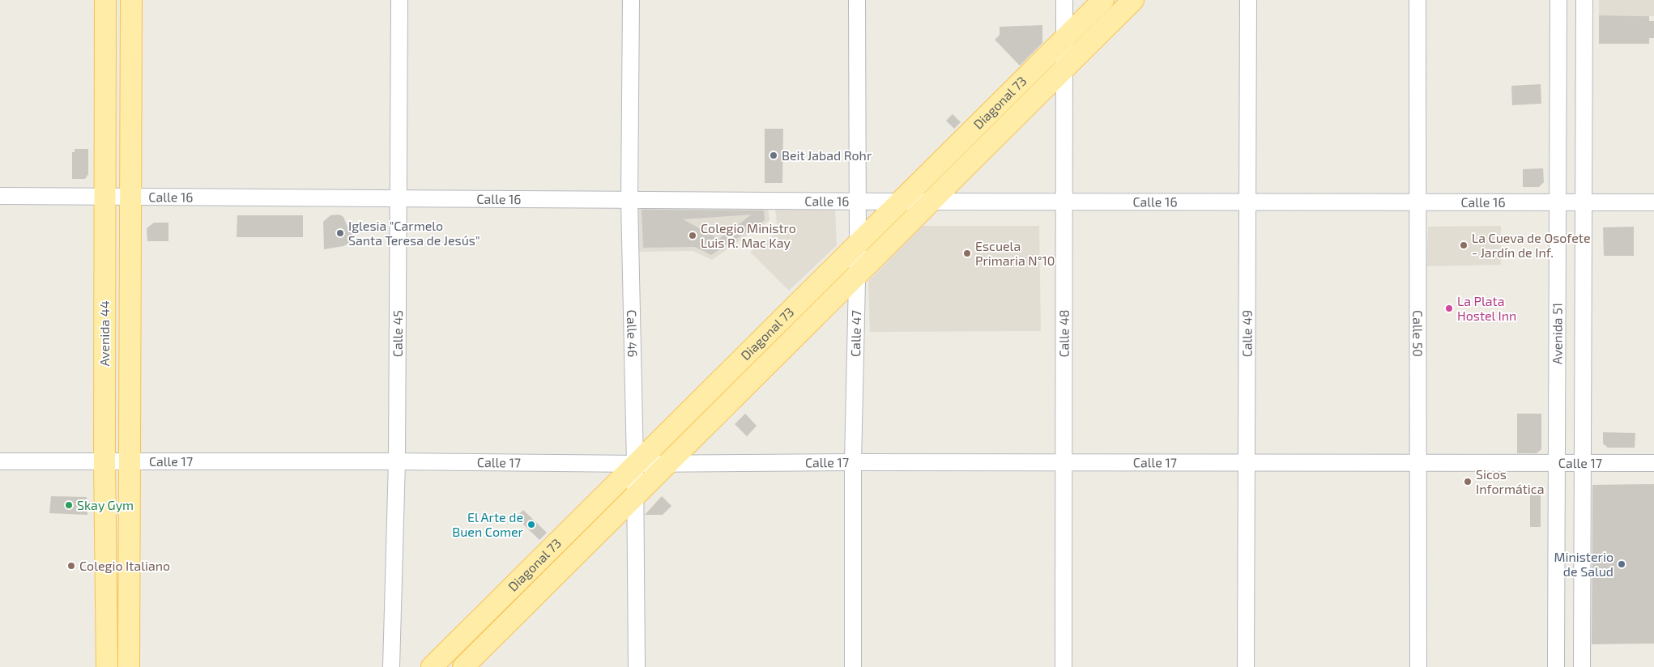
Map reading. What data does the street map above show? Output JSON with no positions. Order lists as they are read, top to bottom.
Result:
{
  "streets": {
    "main road": ["Diagonal 73", "Avenida 44"],
    "street": [
      "Calle 16",
      "Calle 45",
      "Calle 46",
      "Calle 47",
      "Calle 48",
      "Calle 49",
      "Calle 50",
      "Avenida 51",
      "Calle 17"
    ]
  },
  "crossings": [
    ["Diagonal 73", "Calle 16"],
    ["Diagonal 73", "Calle 46"],
    ["Diagonal 73", "Calle 47"],
    ["Diagonal 73", "Calle 48"],
    ["Diagonal 73", "Calle 17"],
    ["Calle 16", "Avenida 44"],
    ["Calle 16", "Calle 45"],
    ["Calle 16", "Calle 46"],
    ["Calle 16", "Calle 47"],
    ["Calle 16", "Calle 48"],
    ["Calle 16", "Calle 49"],
    ["Calle 16", "Calle 50"],
    ["Calle 16", "Avenida 51"],
    ["Avenida 44", "Calle 17"],
    ["Calle 45", "Calle 17"],
    ["Calle 46", "Calle 17"],
    ["Calle 47", "Calle 17"],
    ["Calle 48", "Calle 17"],
    ["Calle 49", "Calle 17"],
    ["Calle 50", "Calle 17"],
    ["Avenida 51", "Calle 17"]
  ],
  "places": [
    "Beit Jabad Rohr",
    "Iglesia \"Carmelo Santa Teresa de Jesús\"",
    "Colegio Ministro Luis R. Mac Kay",
    "La Cueva de Osofete - Jardín de Inf.",
    "Escuela Primaria N°10",
    "La Plata Hostel Inn",
    "Sicos Informática",
    "Skay Gym",
    "El Arte de Buen Comer",
    "Ministerio de Salud",
    "Colegio Italiano"
  ]
}
